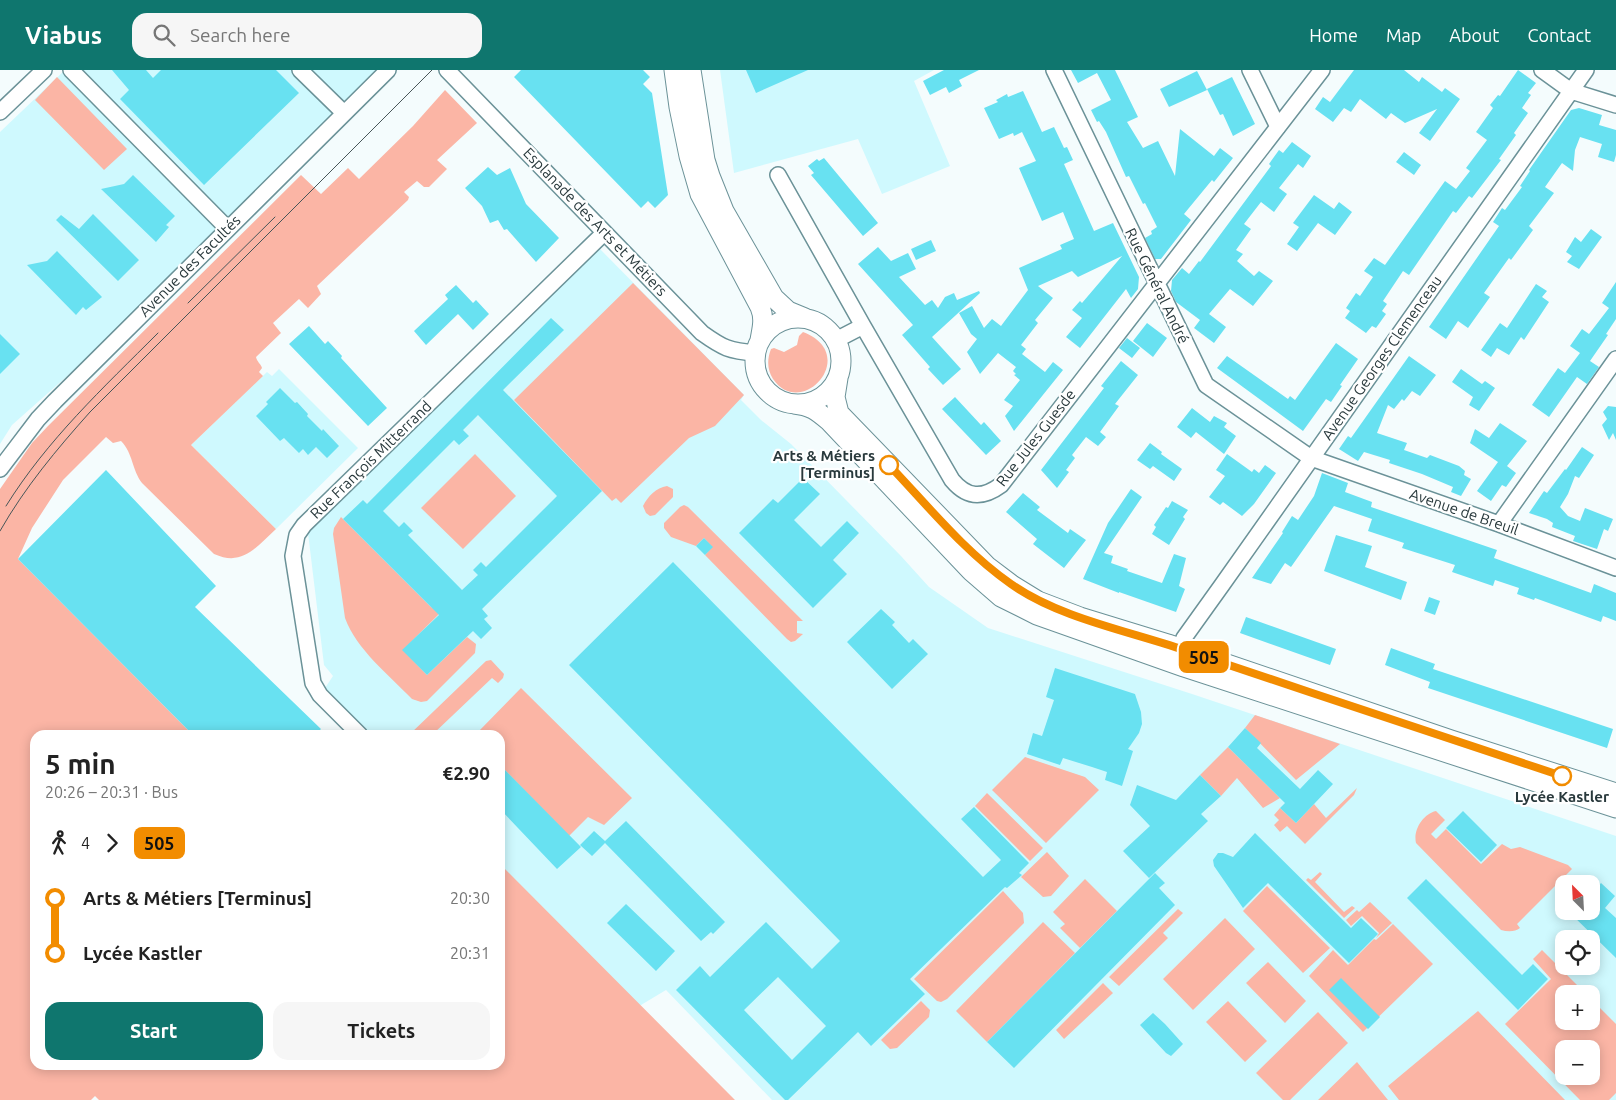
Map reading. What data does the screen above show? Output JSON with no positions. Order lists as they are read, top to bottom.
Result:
{
  "streets": {
    "street": [
      "Esplanade des Arts et Métiers",
      "Avenue des Facultés",
      "Rue Général André",
      "Avenue Georges Clemenceau",
      "Rue Jules Guesde",
      "Rue François Mitterrand",
      "Avenue de Breuil"
    ]
  },
  "crossings": [
    ["Esplanade des Arts et Métiers", "Rue François Mitterrand"],
    ["Rue Général André", "Avenue Georges Clemenceau"],
    ["Rue Général André", "Rue Jules Guesde"],
    ["Rue Général André", "Avenue de Breuil"],
    ["Avenue Georges Clemenceau", "Avenue de Breuil"]
  ],
  "places": ["Arts & Métiers [Terminus]", "Lycée Kastler"],
  "lines": ["bus line 505"],
  "north": "top left",
  "page": {
    "header": "Viabus",
    "search": "Search here",
    "nav": [
      "Home",
      "Map",
      "About",
      "Contact"
    ],
    "on_map": "505",
    "heading": ["5 min", "20:26 – 20:31 · Bus", "€2.90"],
    "legs": ["4", "505"],
    "list": [
      {
        "name": "Arts & Métiers [Terminus]",
        "value": "20:30"
      },
      {
        "name": "Lycée Kastler",
        "value": "20:31"
      }
    ],
    "map_buttons": ["+", "−"],
    "buttons": ["Start", "Tickets"]
  }
}
